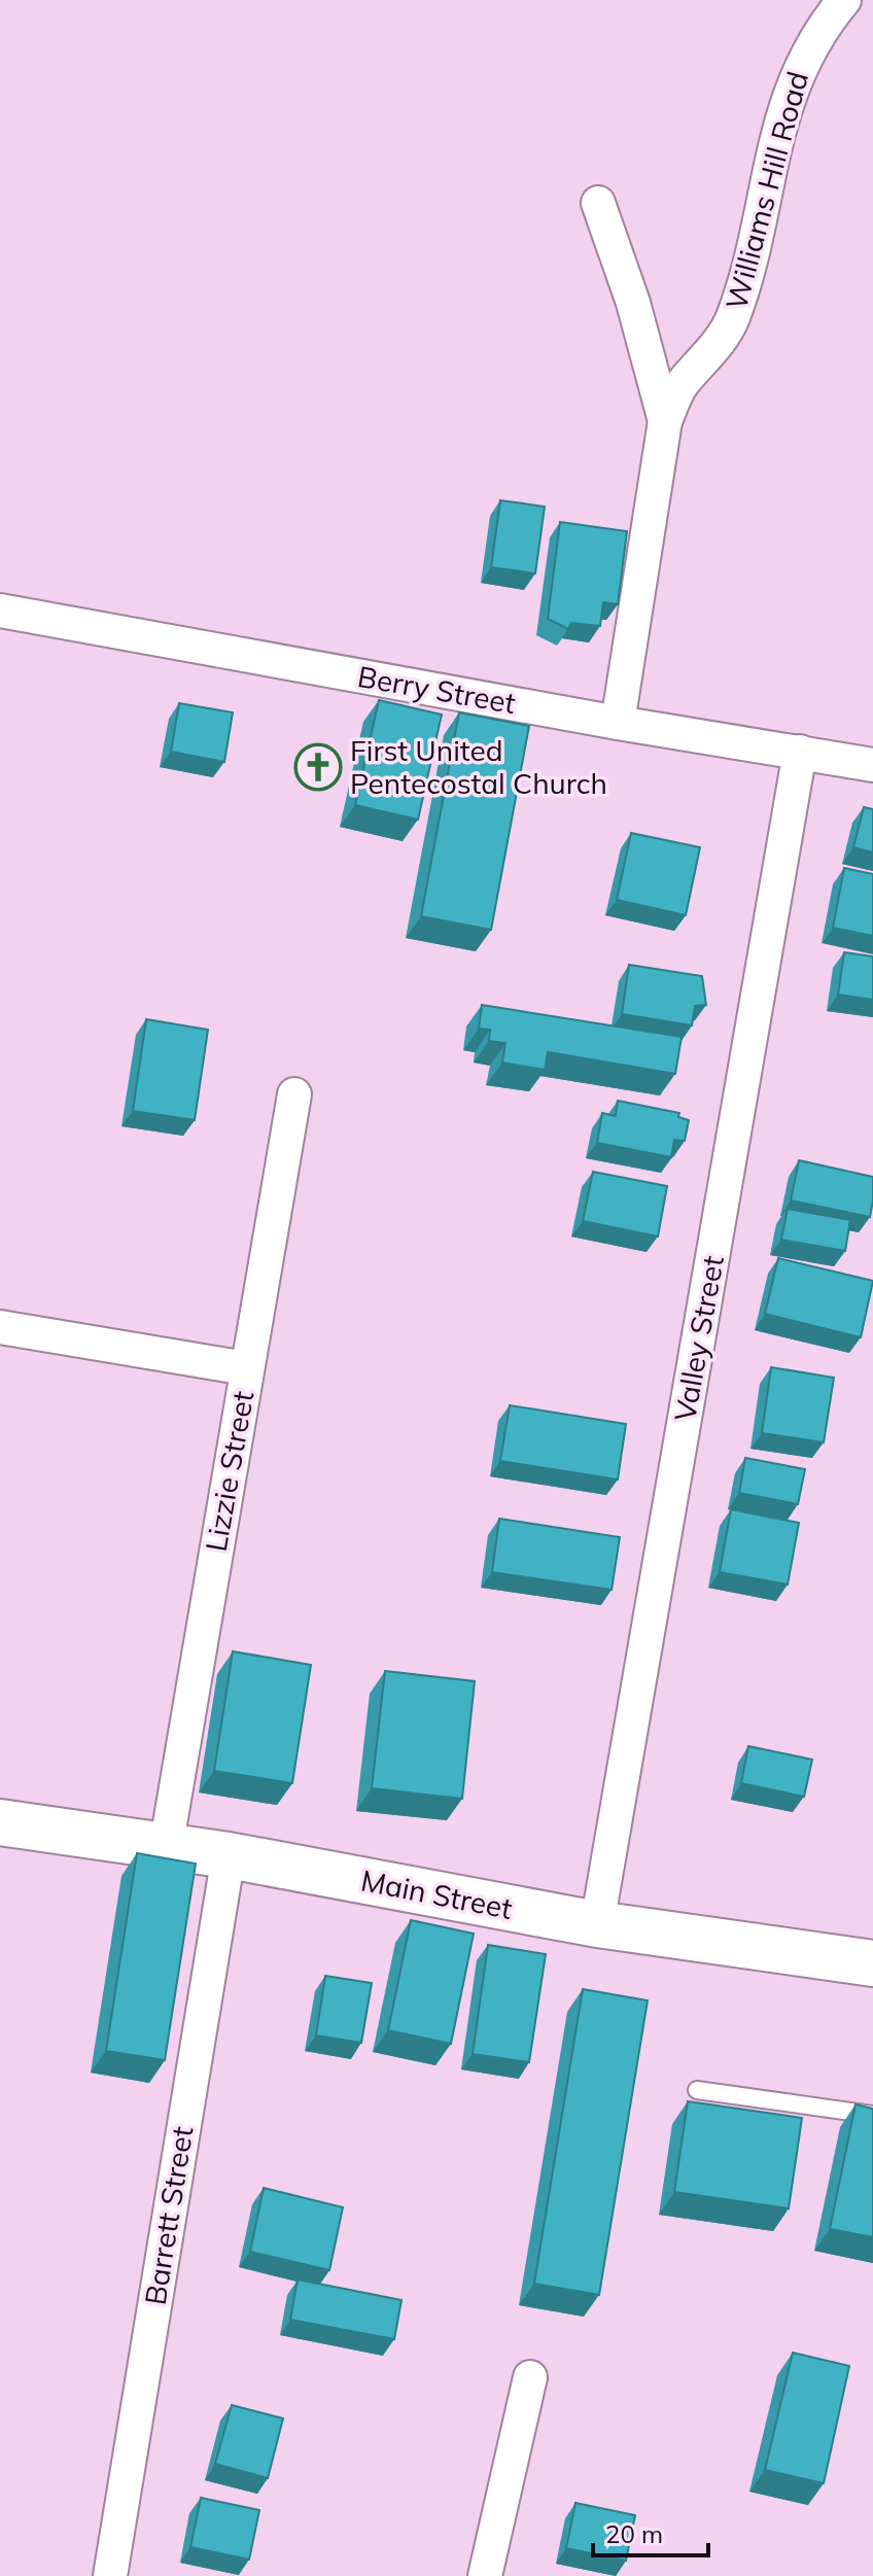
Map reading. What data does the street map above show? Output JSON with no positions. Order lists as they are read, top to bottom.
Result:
{
  "streets": {
    "main road": ["Main Street"],
    "street": [
      "Williams Hill Road",
      "Berry Street",
      "Valley Street",
      "Lizzie Street",
      "Barrett Street"
    ]
  },
  "crossings": [
    ["Williams Hill Road", "Berry Street"],
    ["Berry Street", "Valley Street"],
    ["Valley Street", "Main Street"],
    ["Lizzie Street", "Main Street"],
    ["Main Street", "Barrett Street"]
  ],
  "places": {
    "church": ["First United Pentecostal Church"]
  },
  "scale_bar": "20 m"
}
